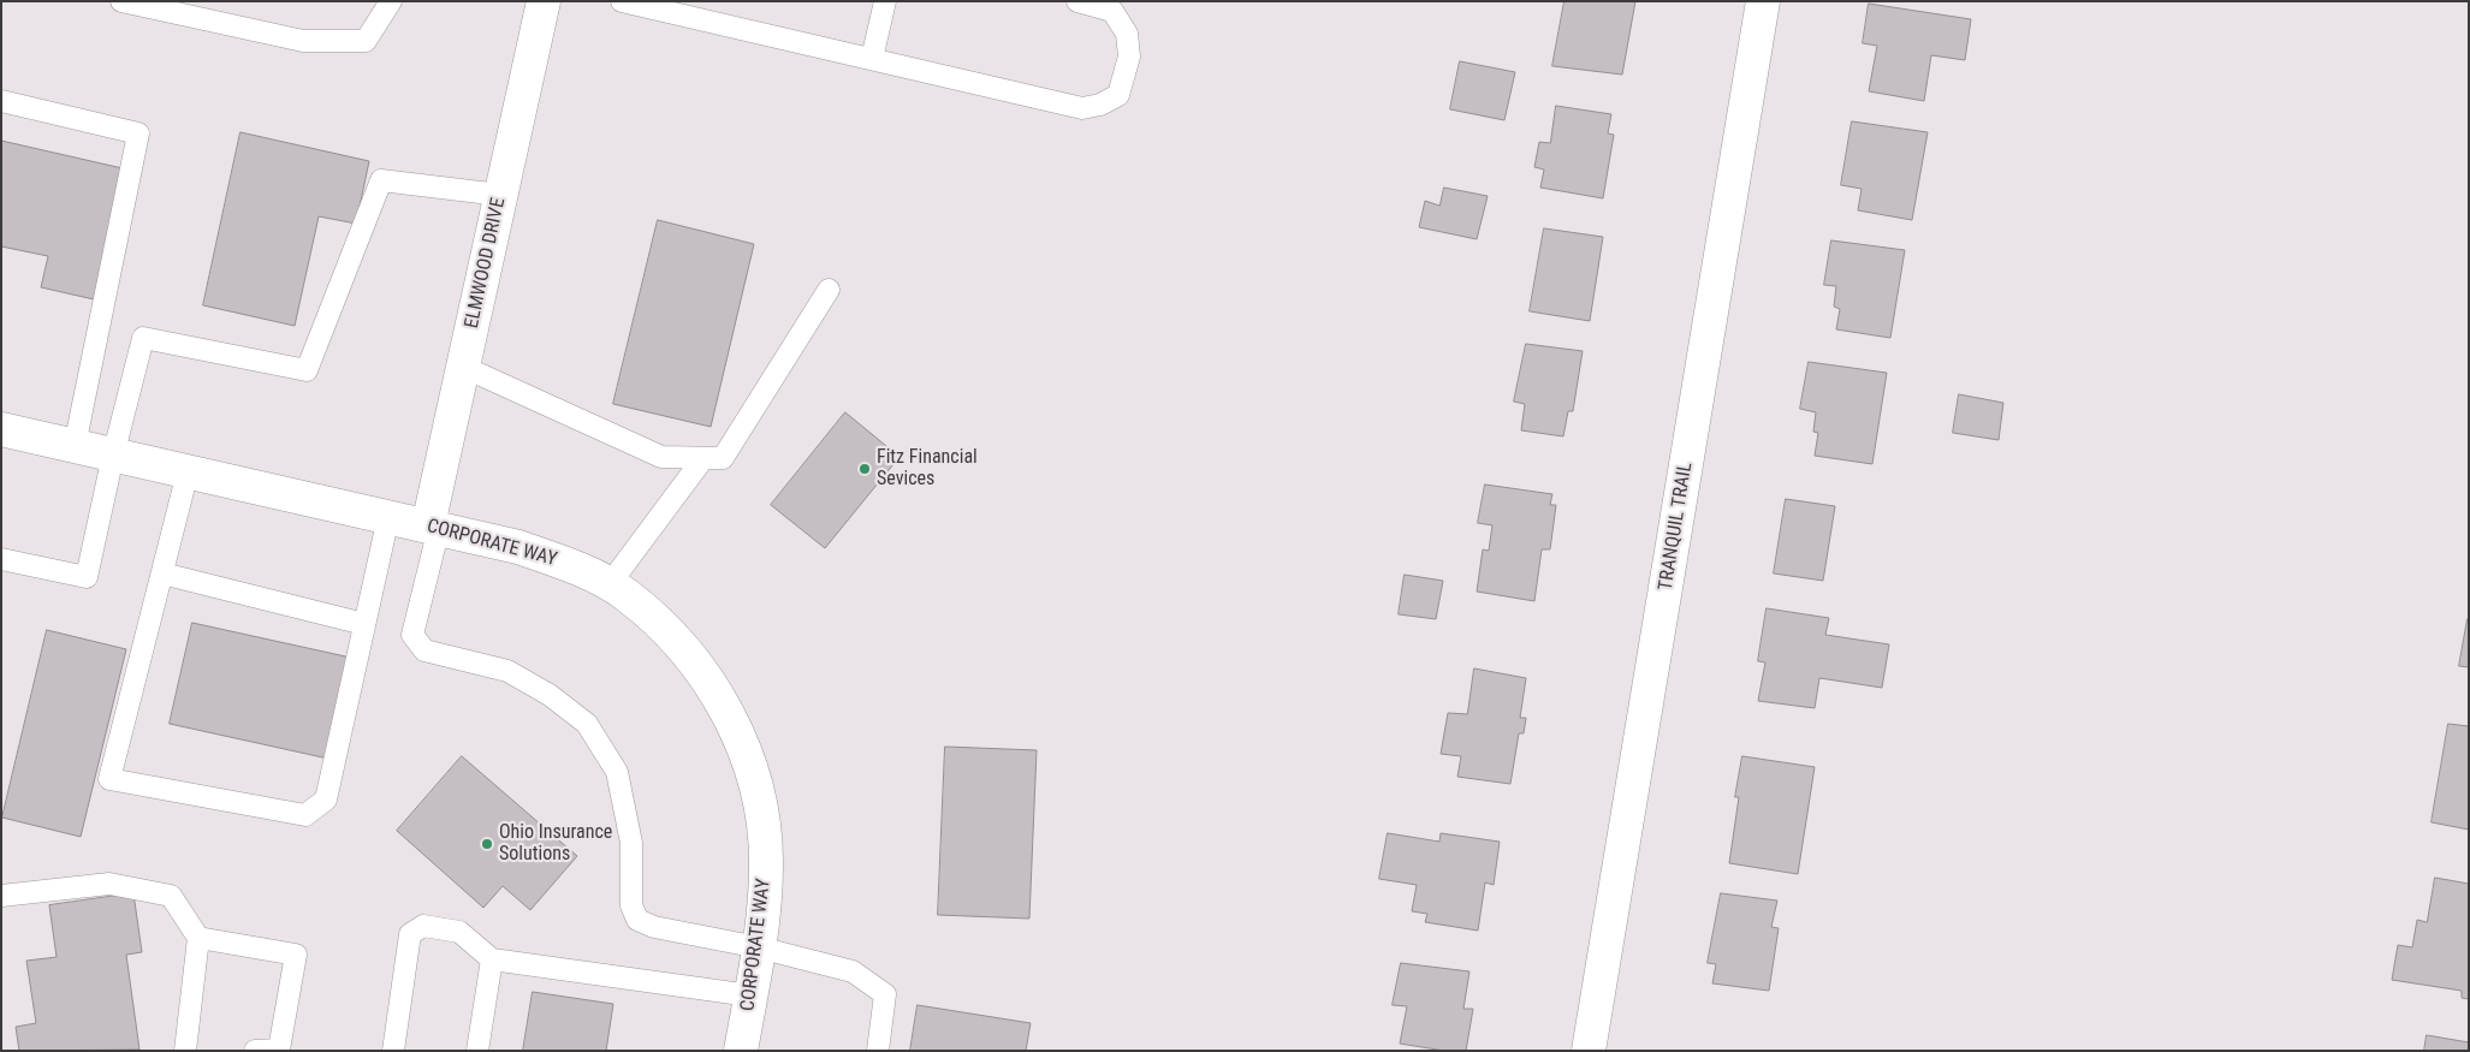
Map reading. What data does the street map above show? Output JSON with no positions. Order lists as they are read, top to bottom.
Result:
{
  "streets": {
    "street": ["ELMWOOD DRIVE", "TRANQUIL TRAIL", "CORPORATE WAY"]
  },
  "crossings": [
    ["ELMWOOD DRIVE", "CORPORATE WAY"]
  ],
  "places": ["Fitz Financial Sevices", "Ohio Insurance Solutions"]
}
